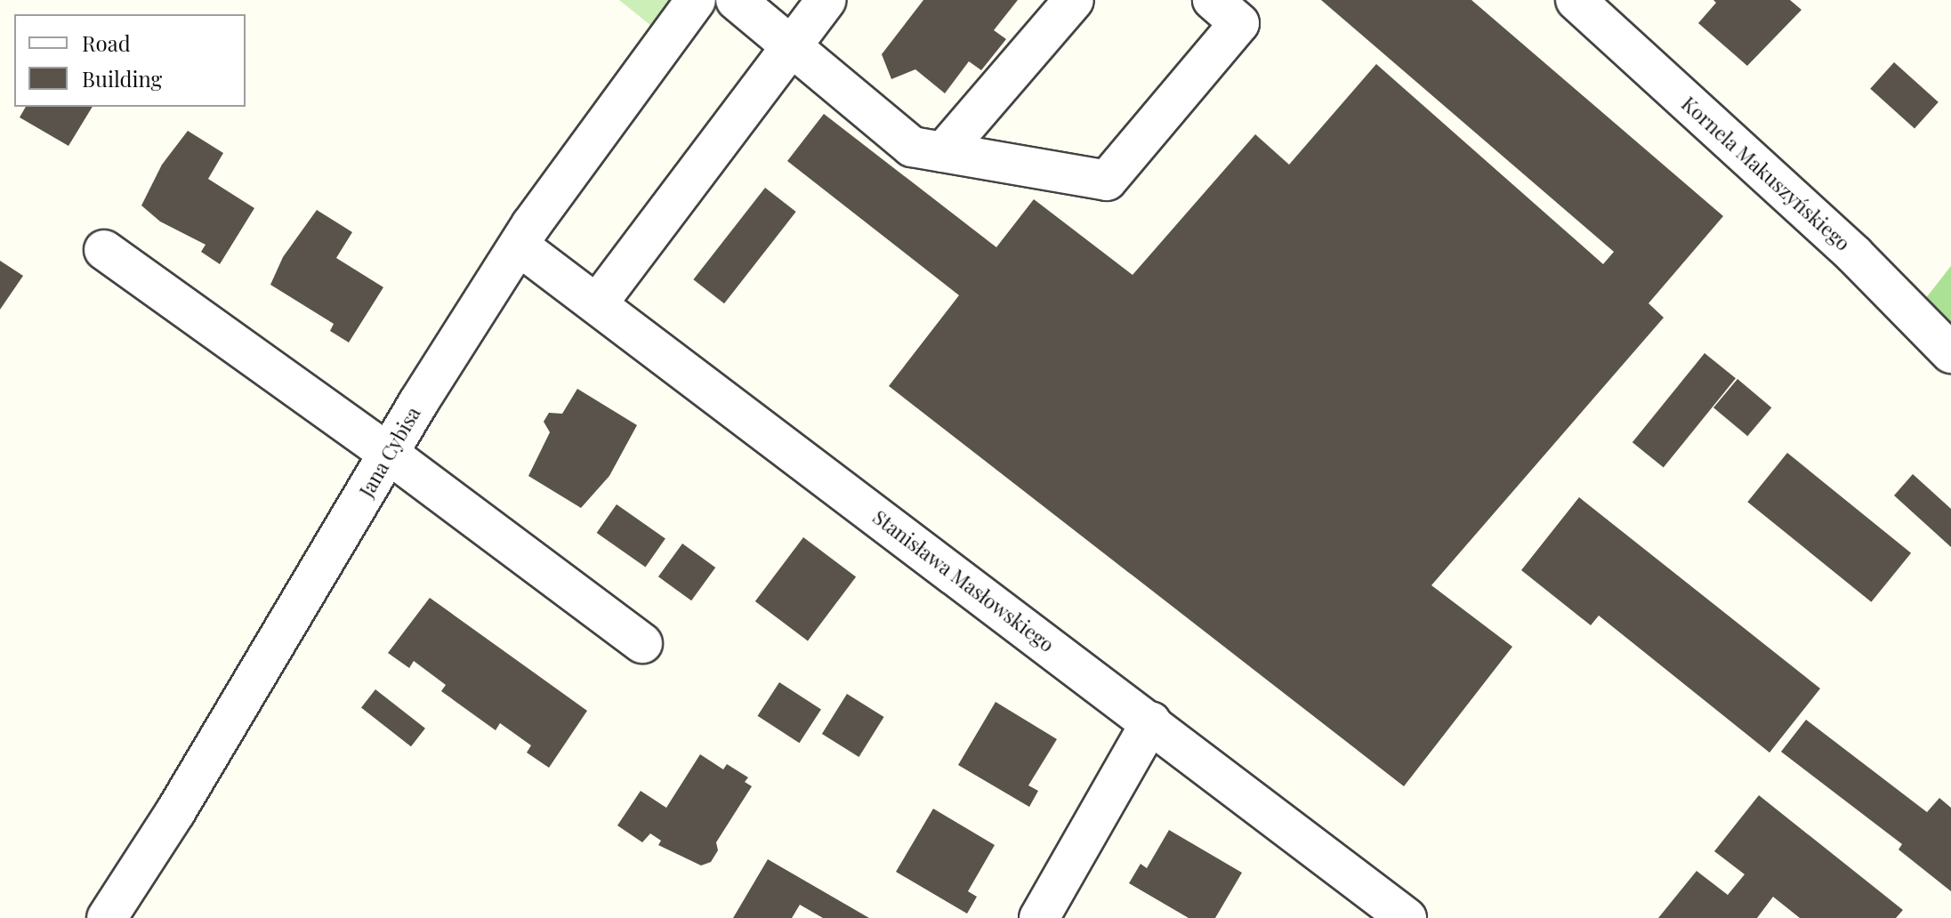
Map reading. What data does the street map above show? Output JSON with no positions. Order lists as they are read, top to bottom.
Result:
{
  "streets": {
    "street": ["Kornela Makuszyńskiego", "Jana Cybisa", "Stanisława Masłowskiego"]
  },
  "crossings": [
    ["Jana Cybisa", "Stanisława Masłowskiego"]
  ],
  "legend": ["Road", "Building"]
}
